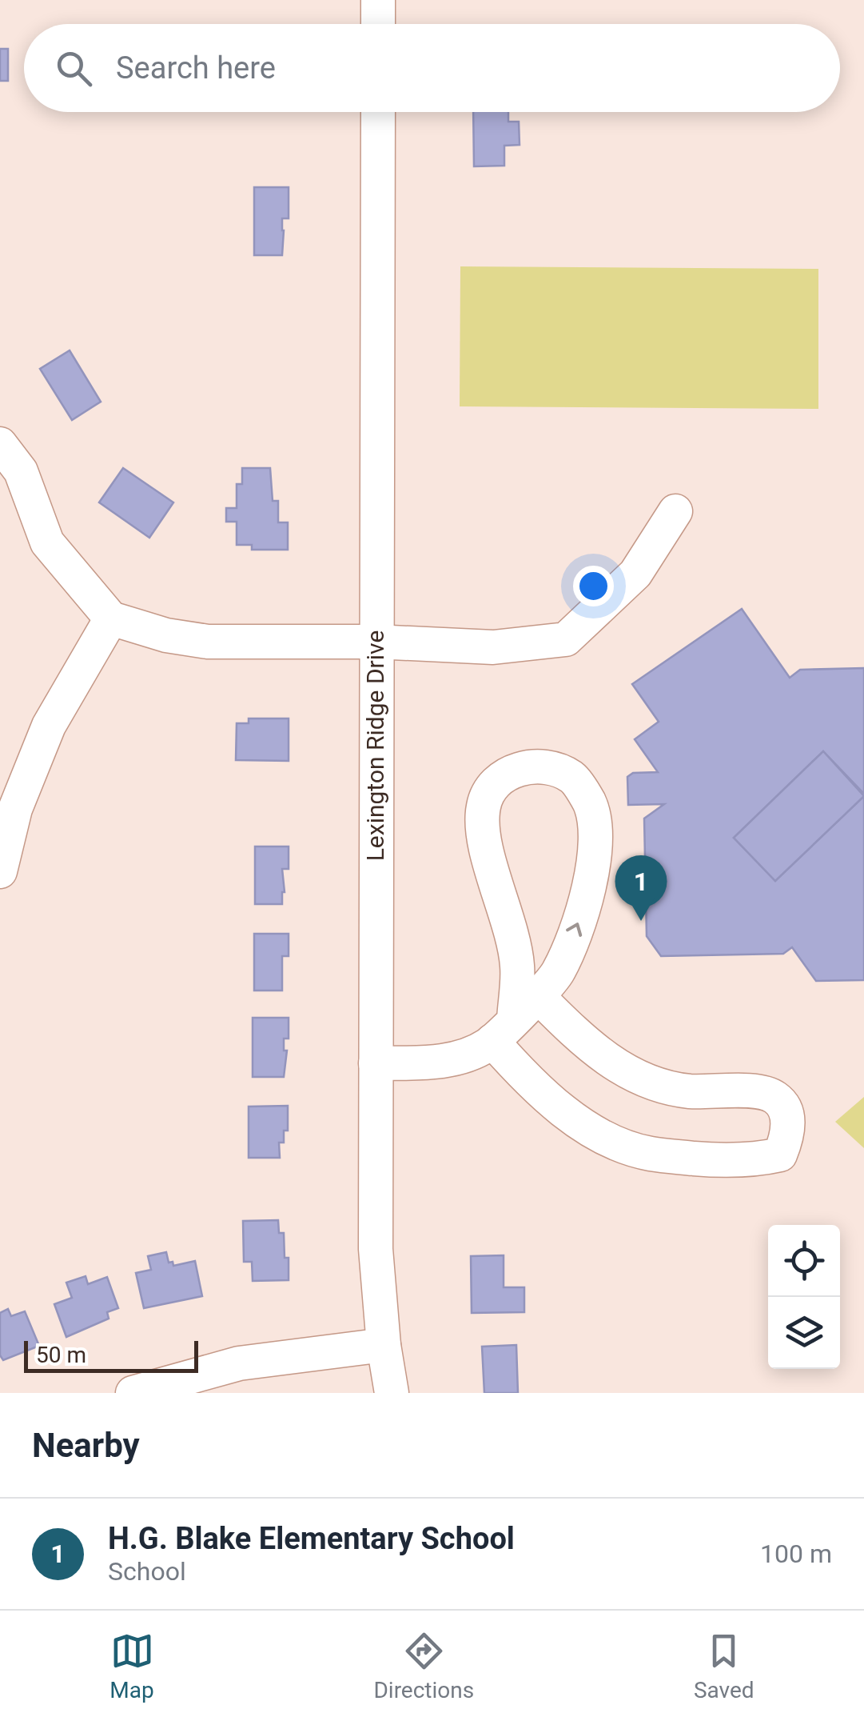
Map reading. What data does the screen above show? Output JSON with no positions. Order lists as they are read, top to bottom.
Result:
{
  "streets": {
    "street": ["Lexington Ridge Drive"]
  },
  "scale_bar": "50 m",
  "page": {
    "search": "Search here",
    "pins": "1",
    "scale": "50 m",
    "heading": "Nearby",
    "list": [
      {
        "mark": "1",
        "name": "H.G. Blake Elementary School",
        "note": "School",
        "value": "100 m"
      }
    ],
    "nav": ["Map", "Directions", "Saved"]
  }
}
